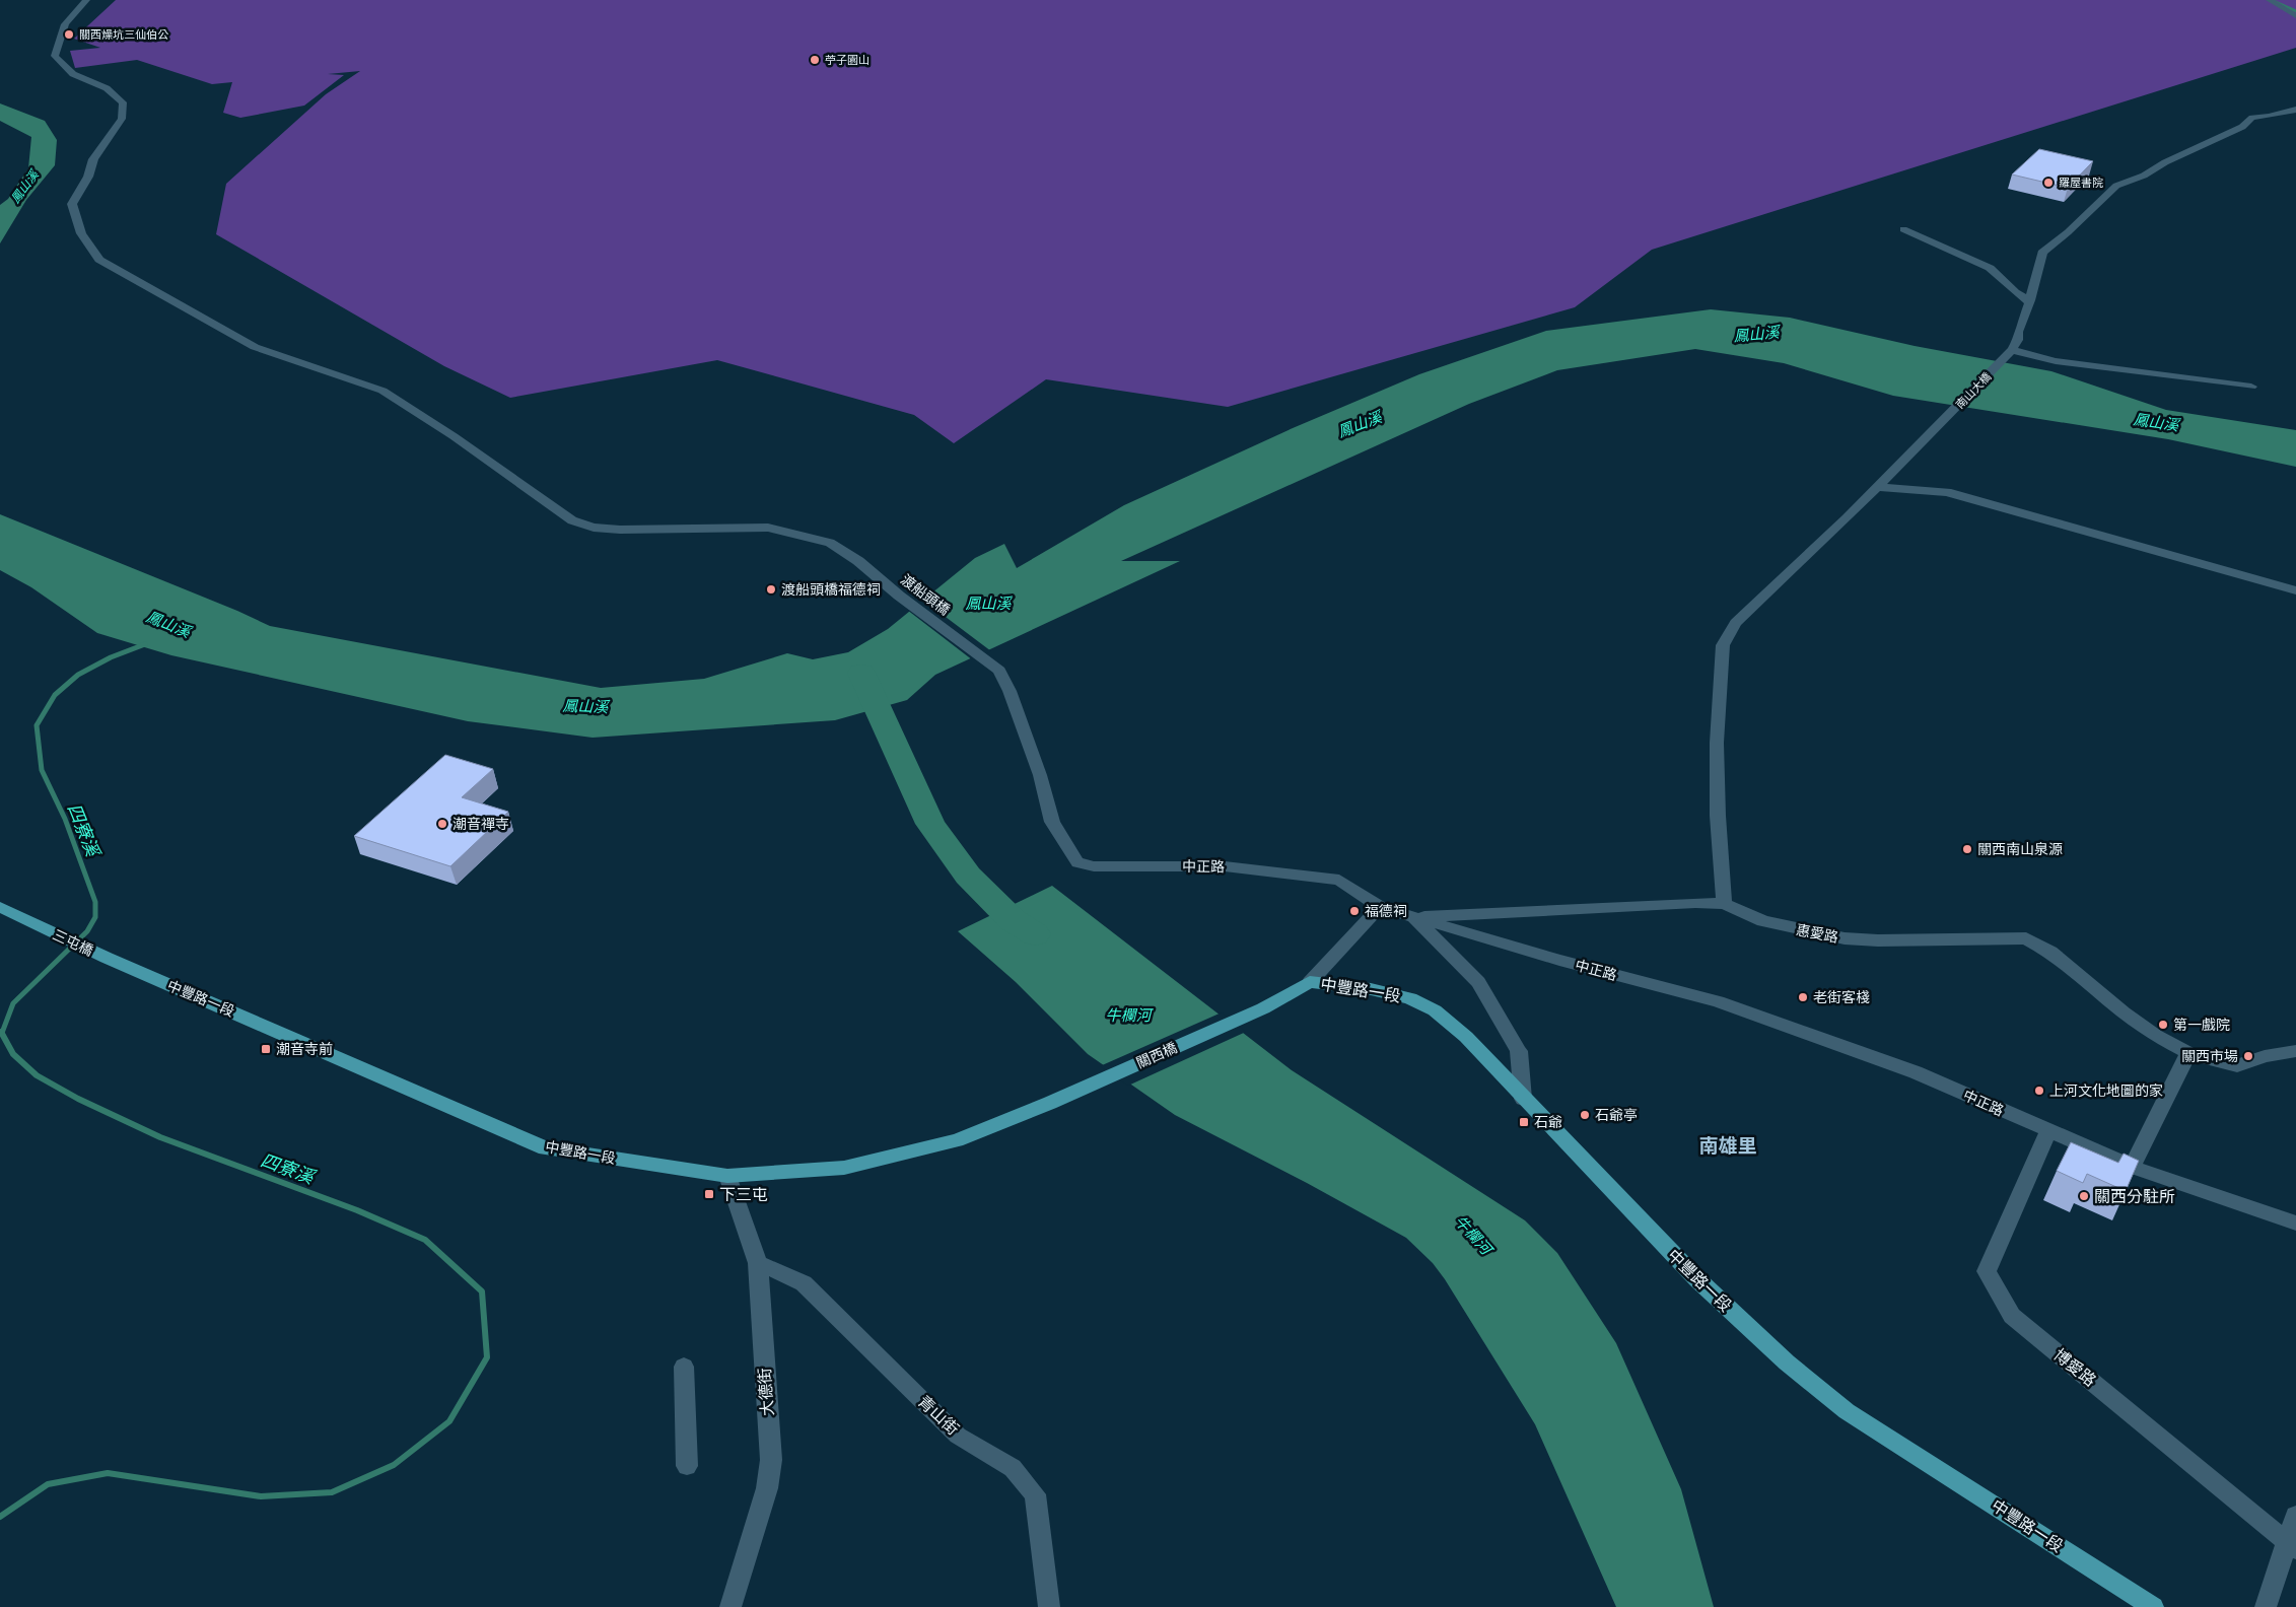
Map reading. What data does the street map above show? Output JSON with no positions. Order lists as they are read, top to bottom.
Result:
{
  "streets": {
    "main road": ["三屯橋", "中豐路一段", "關西橋"],
    "street": [
      "南山大橋",
      "渡船頭橋",
      "中正路",
      "惠愛路",
      "博愛路",
      "大德街",
      "青山街"
    ]
  },
  "crossings": [
    ["南山大橋", "惠愛路"],
    ["渡船頭橋", "中正路"],
    ["中正路", "惠愛路"],
    ["中正路", "博愛路"],
    ["三屯橋", "中豐路一段"],
    ["中豐路一段", "關西橋"],
    ["中豐路一段", "大德街"],
    ["大德街", "青山街"]
  ],
  "districts": ["南雄里"],
  "water": ["鳳山溪", "四寮溪", "牛欄河"],
  "places": {
    "other": [
      "關西燥坑三仙伯公",
      "苧子園山",
      "羅屋書院",
      "渡船頭橋福德祠",
      "潮音禪寺",
      "關西南山泉源",
      "福德祠",
      "老街客棧",
      "第一戲院",
      "關西市場",
      "上河文化地圖的家",
      "石爺亭",
      "關西分駐所"
    ],
    "transit": ["潮音寺前", "石爺", "下三屯"]
  }
}
